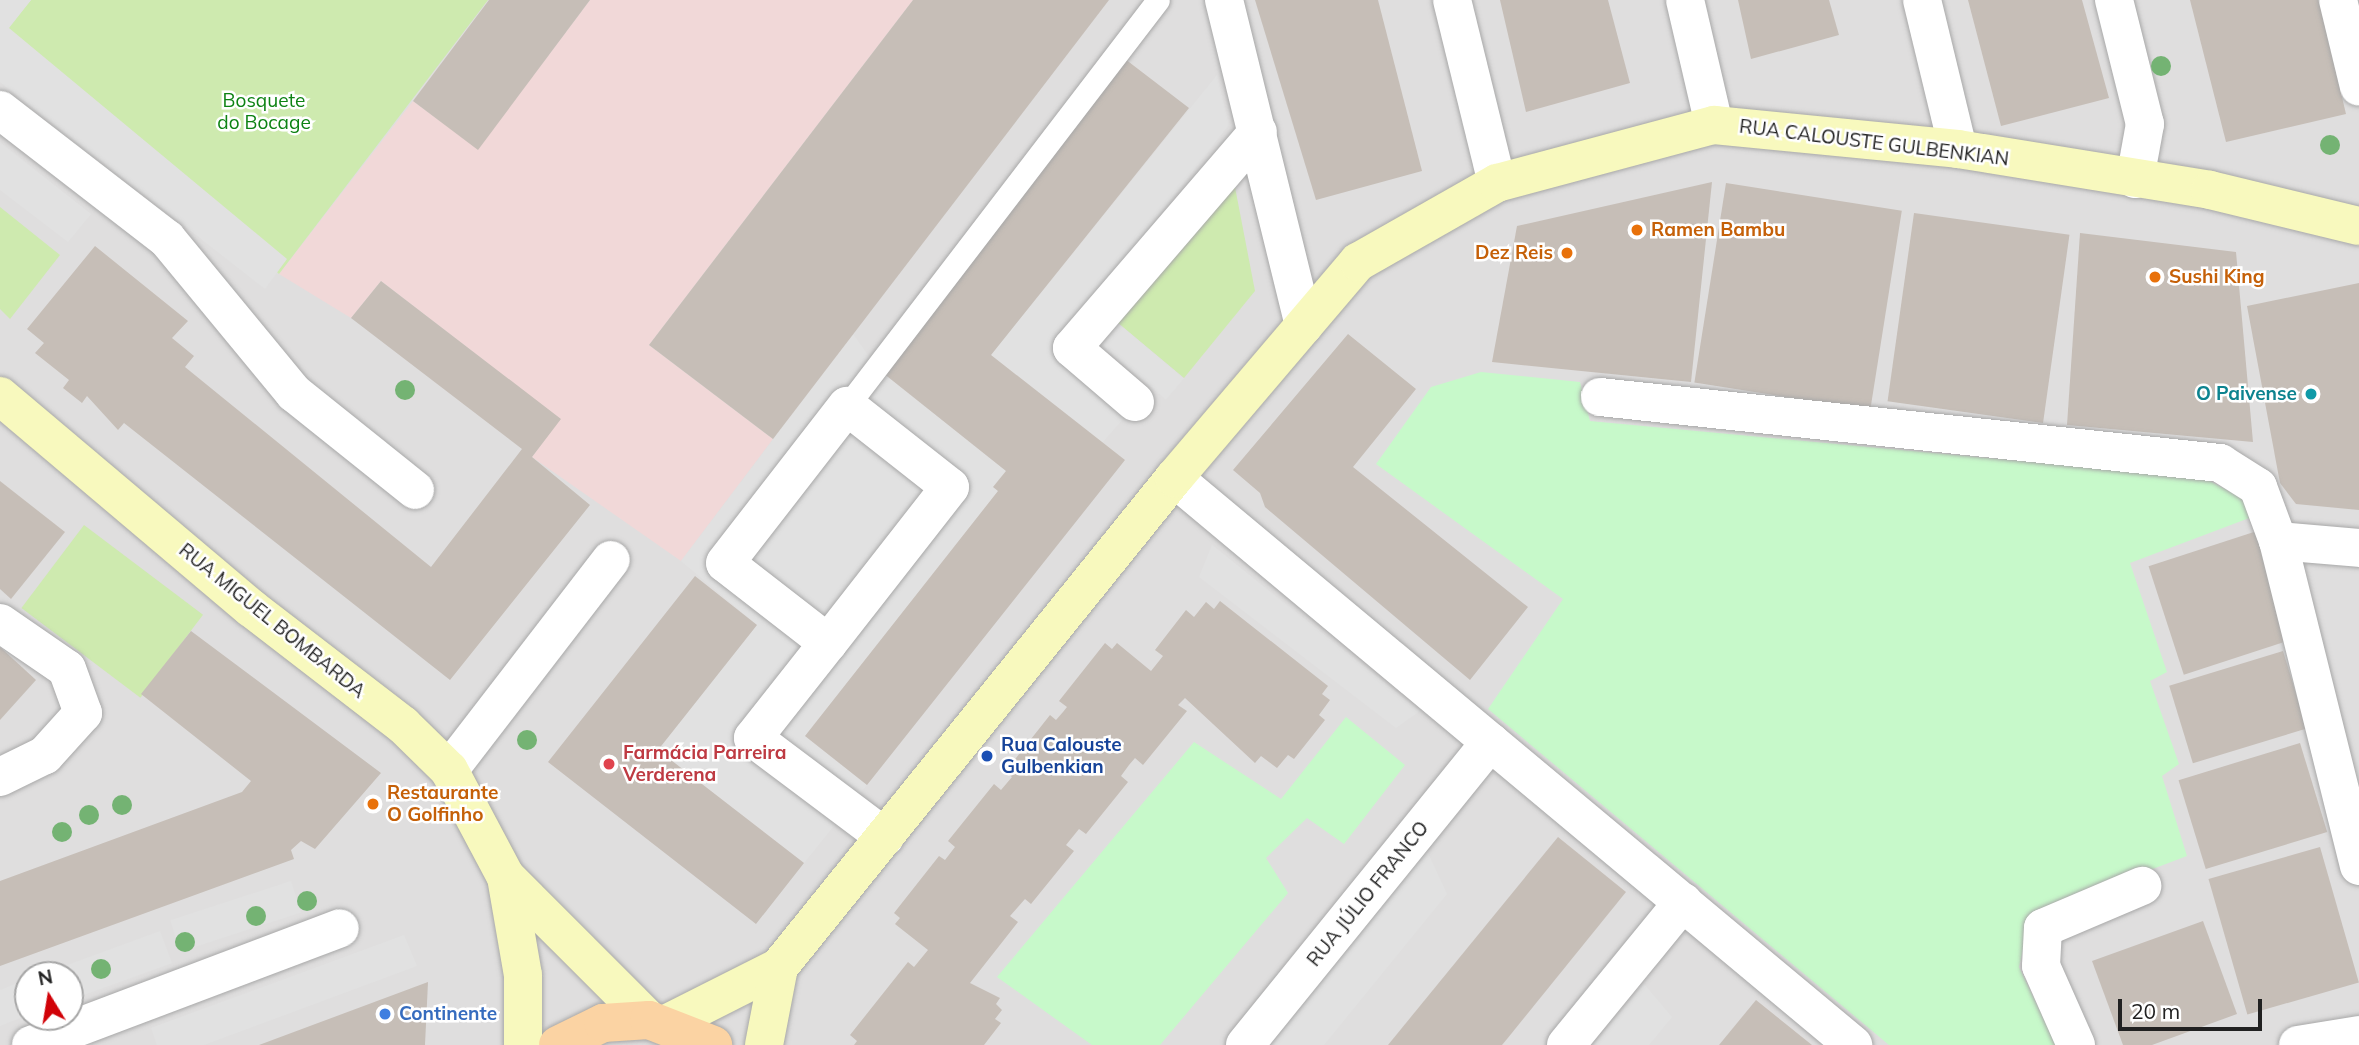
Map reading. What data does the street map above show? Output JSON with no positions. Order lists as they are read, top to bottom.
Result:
{
  "streets": {
    "street": ["RUA CALOUSTE GULBENKIAN", "RUA MIGUEL BOMBARDA", "RUA JÚLIO FRANCO"]
  },
  "crossings": [
    ["RUA CALOUSTE GULBENKIAN", "RUA MIGUEL BOMBARDA"]
  ],
  "parks": ["Bosquete do Bocage"],
  "places": [
    "Ramen Bambu",
    "Dez Reis",
    "Sushi King",
    "O Paivense",
    "Rua Calouste Gulbenkian",
    "Farmácia Parreira Verderena",
    "Restaurante O Golfinho",
    "Continente"
  ],
  "scale_bar": "20 m",
  "north": "top"
}
